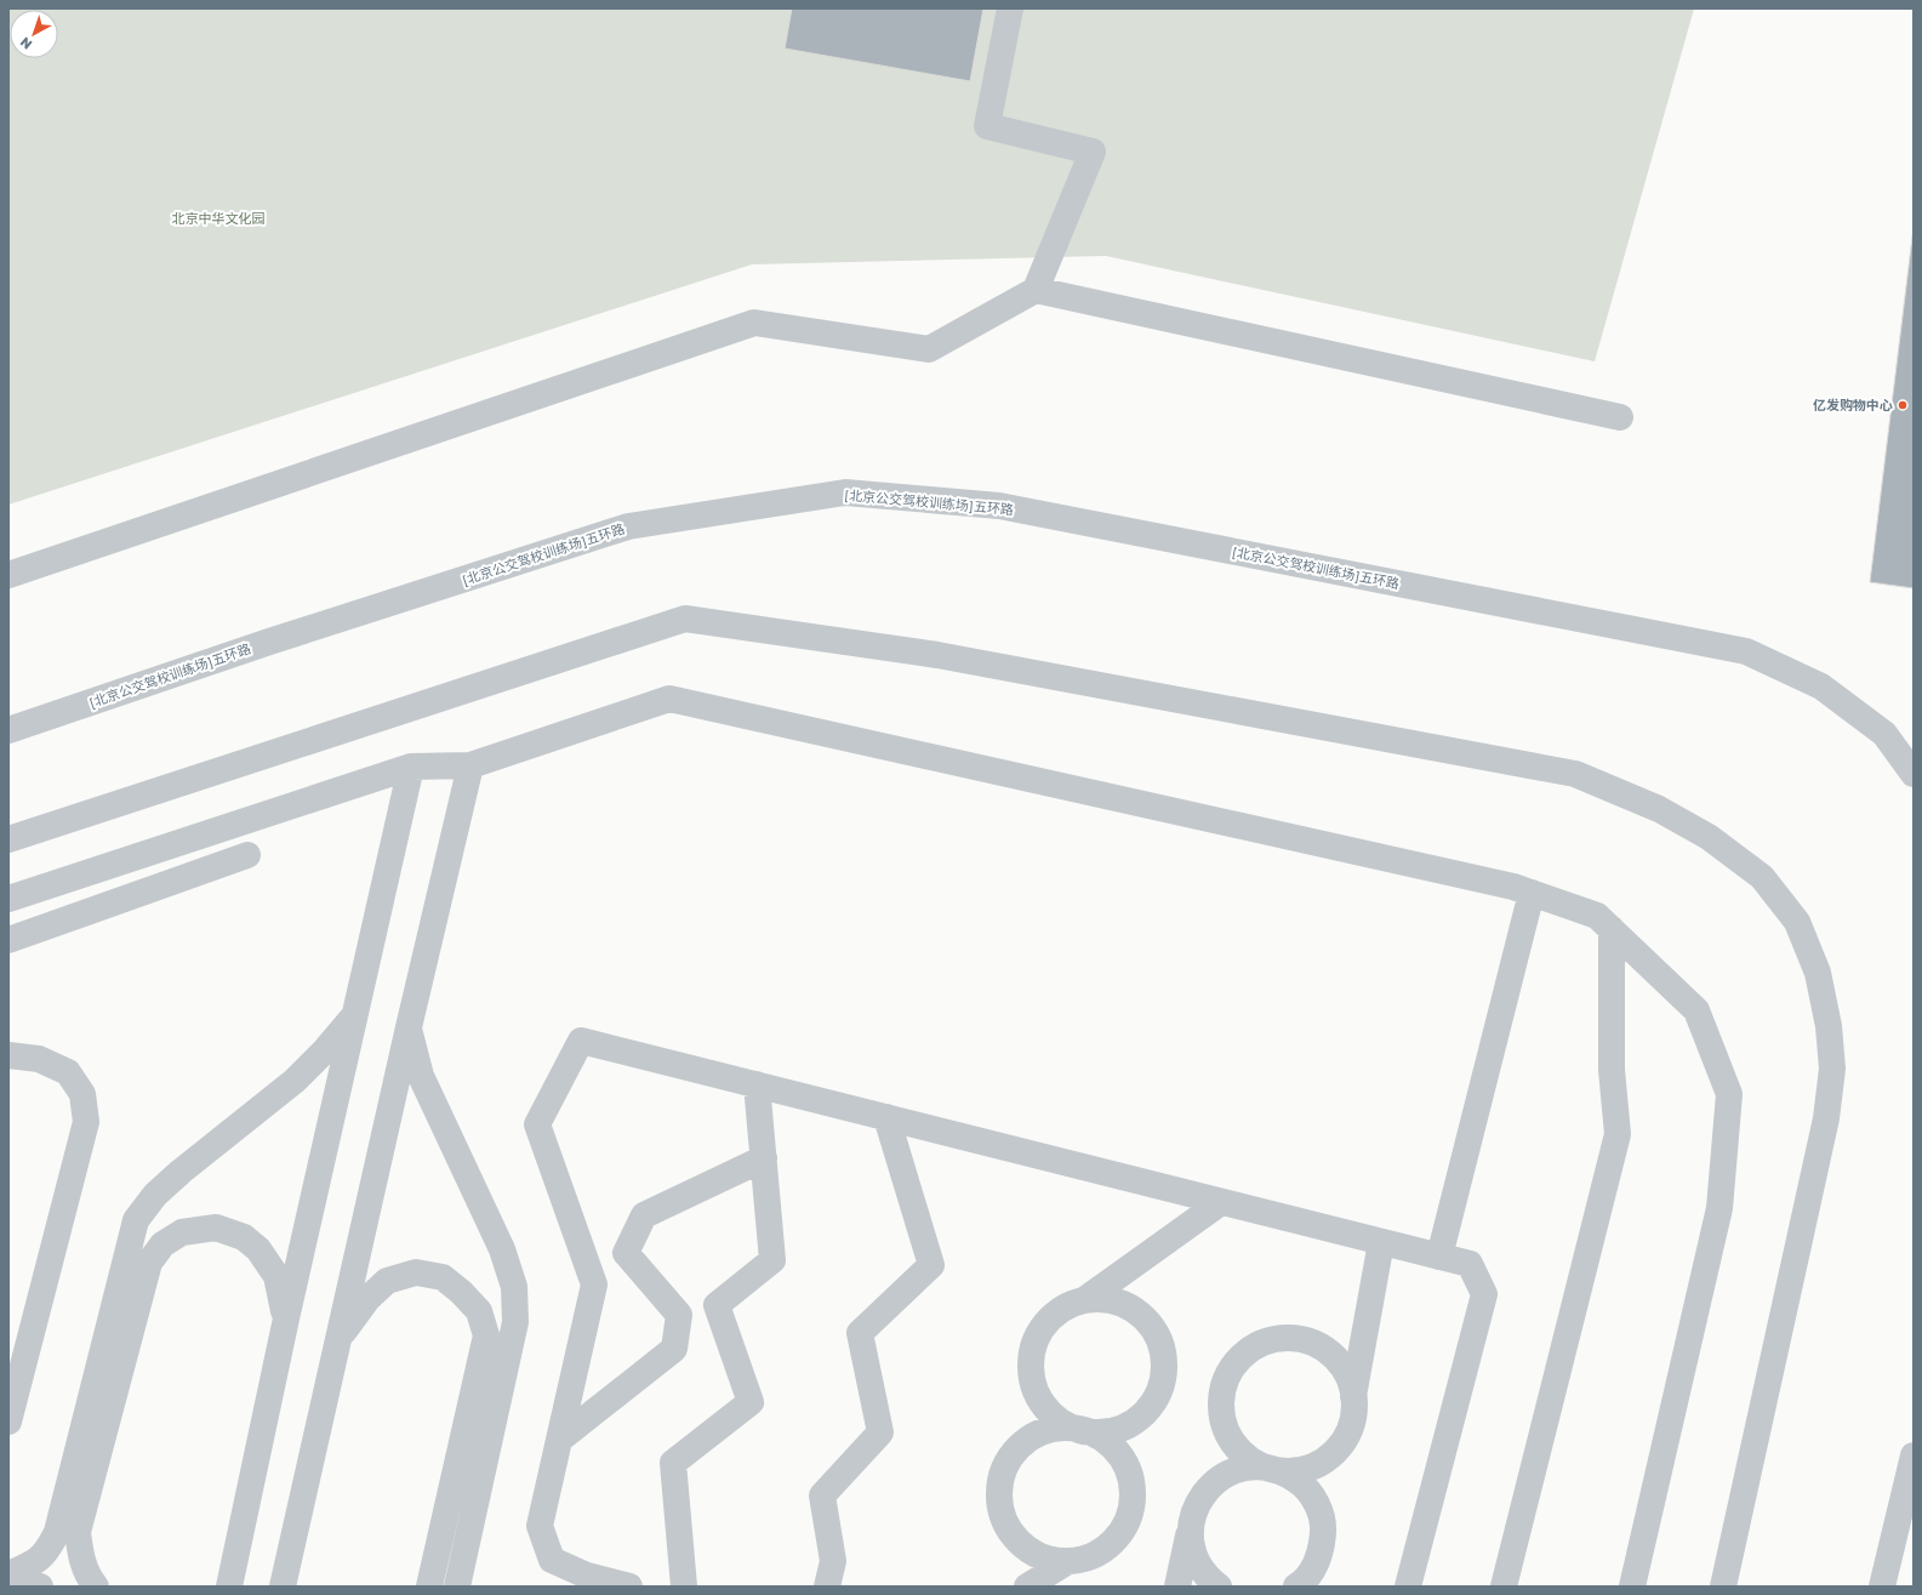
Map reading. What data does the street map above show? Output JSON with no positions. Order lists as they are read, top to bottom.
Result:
{
  "streets": {
    "street": ["[北京公交驾校训练场]五环路"]
  },
  "parks": ["北京中华文化园"],
  "places": ["亿发购物中心"],
  "north": "bottom left"
}
